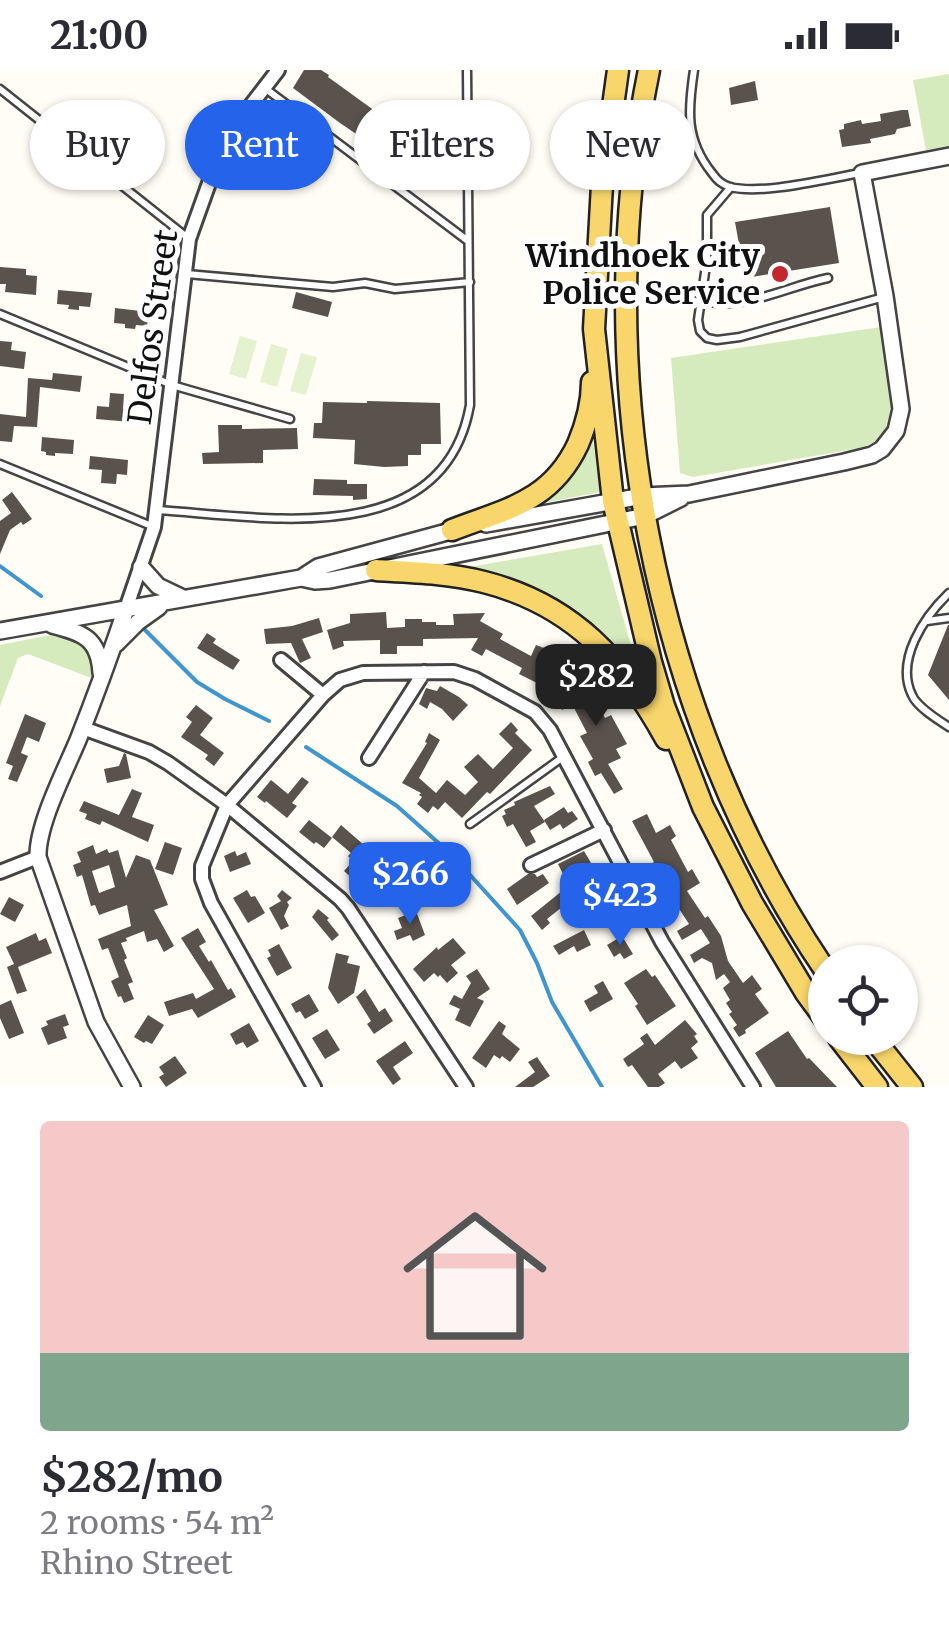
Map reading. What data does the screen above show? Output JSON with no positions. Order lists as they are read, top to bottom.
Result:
{
  "streets": {
    "street": ["Delfos Street"]
  },
  "places": ["Windhoek City Police Service"],
  "page": {
    "status": "21:00",
    "chip": [
      "Buy",
      "Rent",
      "Filters",
      "New"
    ],
    "price": ["$282", "$266", "$423"],
    "list": [
      {
        "name": "$282/mo",
        "note": "2 rooms · 54 m² · Rhino Street"
      }
    ]
  }
}
